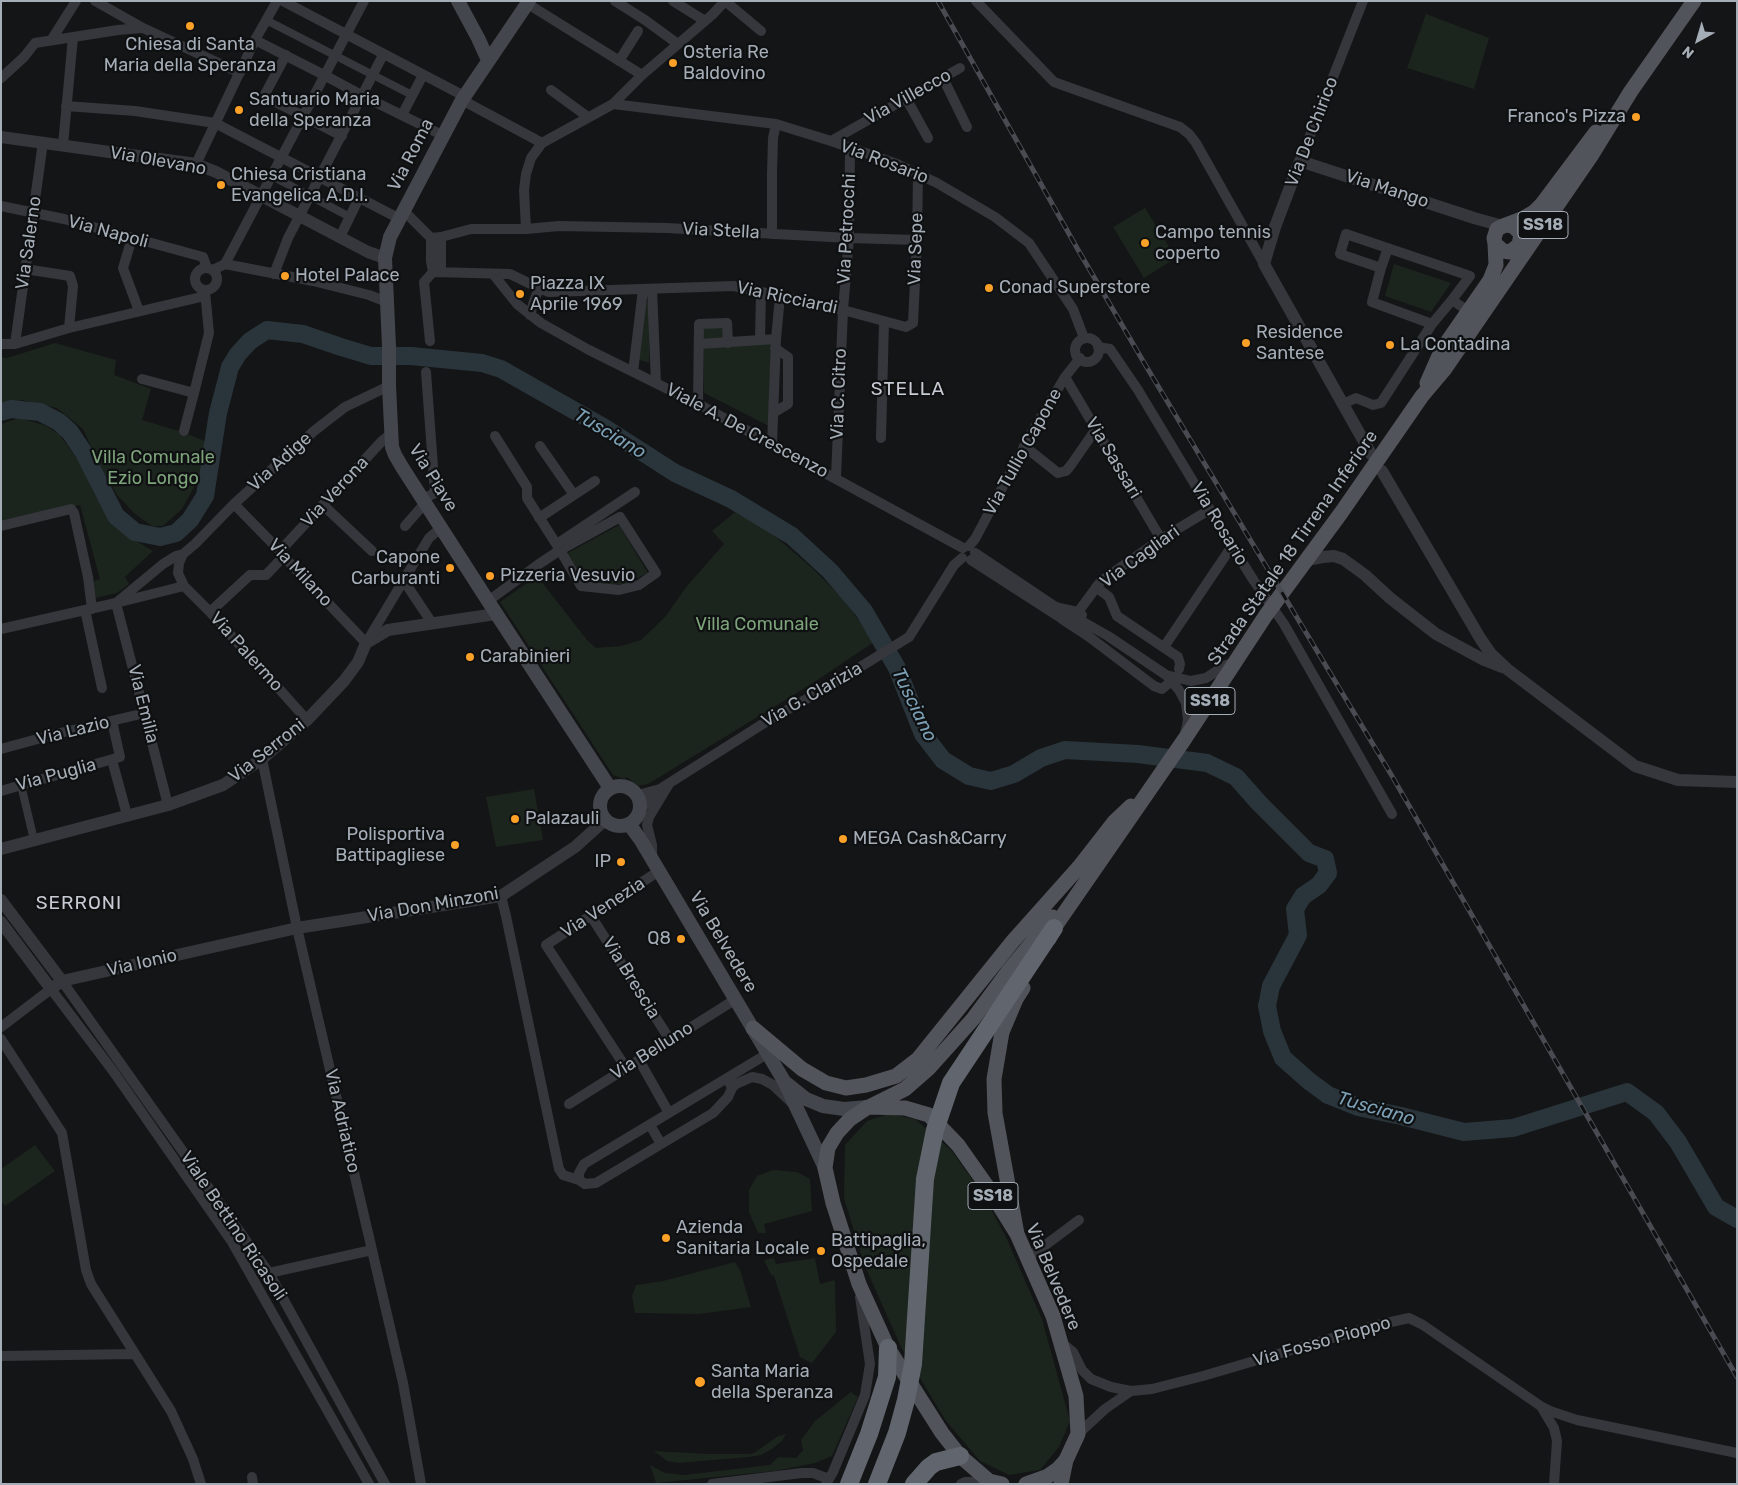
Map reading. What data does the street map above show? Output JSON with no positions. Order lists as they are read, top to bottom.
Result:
{
  "streets": {
    "main road": [
      "Via Roma",
      "SS18",
      "Via Piave",
      "Strada Statale 18 Tirrena Inferiore",
      "Via Belvedere"
    ],
    "street": [
      "Via Villecco",
      "Via De Chirico",
      "Via Olevano",
      "Via Rosario",
      "Via Mango",
      "Via Petrocchi",
      "Via Stella",
      "Via Napoli",
      "Via Salerno",
      "Via Sepe",
      "Via Ricciardi",
      "Via C. Citro",
      "Viale A. De Crescenzo",
      "Via Tullio Capone",
      "Via Sassari",
      "Via Adige",
      "Via Verona",
      "Via Cagliari",
      "Via Milano",
      "Via Palermo",
      "Via G. Clarizia",
      "Via Emilia",
      "Via Lazio",
      "Via Serroni",
      "Via Puglia",
      "Via Don Minzoni",
      "Via Venezia",
      "Via Ionio",
      "Via Brescia",
      "Via Belluno",
      "Via Adriatico",
      "Viale Bettino Ricasoli",
      "Via Fosso Pioppo"
    ]
  },
  "crossings": [
    ["Via Villecco", "Via Rosario"],
    ["Via De Chirico", "Via Mango"],
    ["Via Roma", "Via Olevano"],
    ["Via Roma", "Via Piave"],
    ["Via Olevano", "Via Salerno"],
    ["Via Rosario", "Via Petrocchi"],
    ["Via Rosario", "Via Sepe"],
    ["Via Rosario", "Via Tullio Capone"],
    ["Via Rosario", "Via Cagliari"],
    ["Via Mango", "SS18"],
    ["Via Mango", "Strada Statale 18 Tirrena Inferiore"],
    ["SS18", "Strada Statale 18 Tirrena Inferiore"],
    ["SS18", "Via Belvedere"],
    ["Via Petrocchi", "Via Stella"],
    ["Via Petrocchi", "Via Ricciardi"],
    ["Via Petrocchi", "Via C. Citro"],
    ["Via Stella", "Via Sepe"],
    ["Via Napoli", "Via Salerno"],
    ["Via Sepe", "Via Ricciardi"],
    ["Via Ricciardi", "Via C. Citro"],
    ["Via Ricciardi", "Viale A. De Crescenzo"],
    ["Via C. Citro", "Viale A. De Crescenzo"],
    ["Viale A. De Crescenzo", "Via Tullio Capone"],
    ["Viale A. De Crescenzo", "Strada Statale 18 Tirrena Inferiore"],
    ["Viale A. De Crescenzo", "Via Cagliari"],
    ["Viale A. De Crescenzo", "Via G. Clarizia"],
    ["Via Tullio Capone", "Via Sassari"],
    ["Via Tullio Capone", "Via G. Clarizia"],
    ["Via Sassari", "Via Cagliari"],
    ["Via Adige", "Via Piave"],
    ["Via Adige", "Via Milano"],
    ["Via Adige", "Via Palermo"],
    ["Via Adige", "Via Emilia"],
    ["Via Piave", "Via Verona"],
    ["Via Piave", "Via Serroni"],
    ["Via Verona", "Via Milano"],
    ["Via Verona", "Via Palermo"],
    ["Strada Statale 18 Tirrena Inferiore", "Via Belvedere"],
    ["Via Milano", "Via Serroni"],
    ["Via Palermo", "Via Serroni"],
    ["Via G. Clarizia", "Via Don Minzoni"],
    ["Via G. Clarizia", "Via Belvedere"],
    ["Via Emilia", "Via Lazio"],
    ["Via Emilia", "Via Serroni"],
    ["Via Serroni", "Via Adriatico"],
    ["Via Don Minzoni", "Via Belvedere"],
    ["Via Don Minzoni", "Via Ionio"],
    ["Via Don Minzoni", "Via Adriatico"],
    ["Via Venezia", "Via Belvedere"],
    ["Via Venezia", "Via Brescia"],
    ["Via Venezia", "Via Belluno"],
    ["Via Belvedere", "Via Belluno"],
    ["Via Ionio", "Via Adriatico"],
    ["Via Ionio", "Viale Bettino Ricasoli"],
    ["Via Brescia", "Via Belluno"]
  ],
  "districts": ["STELLA", "SERRONI"],
  "water": ["Tusciano"],
  "parks": ["Villa Comunale Ezio Longo", "Villa Comunale"],
  "places": [
    "Chiesa di Santa Maria della Speranza",
    "Osteria Re Baldovino",
    "Santuario Maria della Speranza",
    "Franco's Pizza",
    "Chiesa Cristiana Evangelica A.D.I.",
    "Campo tennis coperto",
    "Hotel Palace",
    "Conad Superstore",
    "Piazza IX Aprile 1969",
    "Residence Santese",
    "La Contadina",
    "Capone Carburanti",
    "Pizzeria Vesuvio",
    "Carabinieri",
    "Palazauli",
    "MEGA Cash&Carry",
    "Polisportiva Battipagliese",
    "IP",
    "Q8",
    "Azienda Sanitaria Locale",
    "Battipaglia, Ospedale",
    "Santa Maria della Speranza"
  ],
  "north": "bottom left"
}
